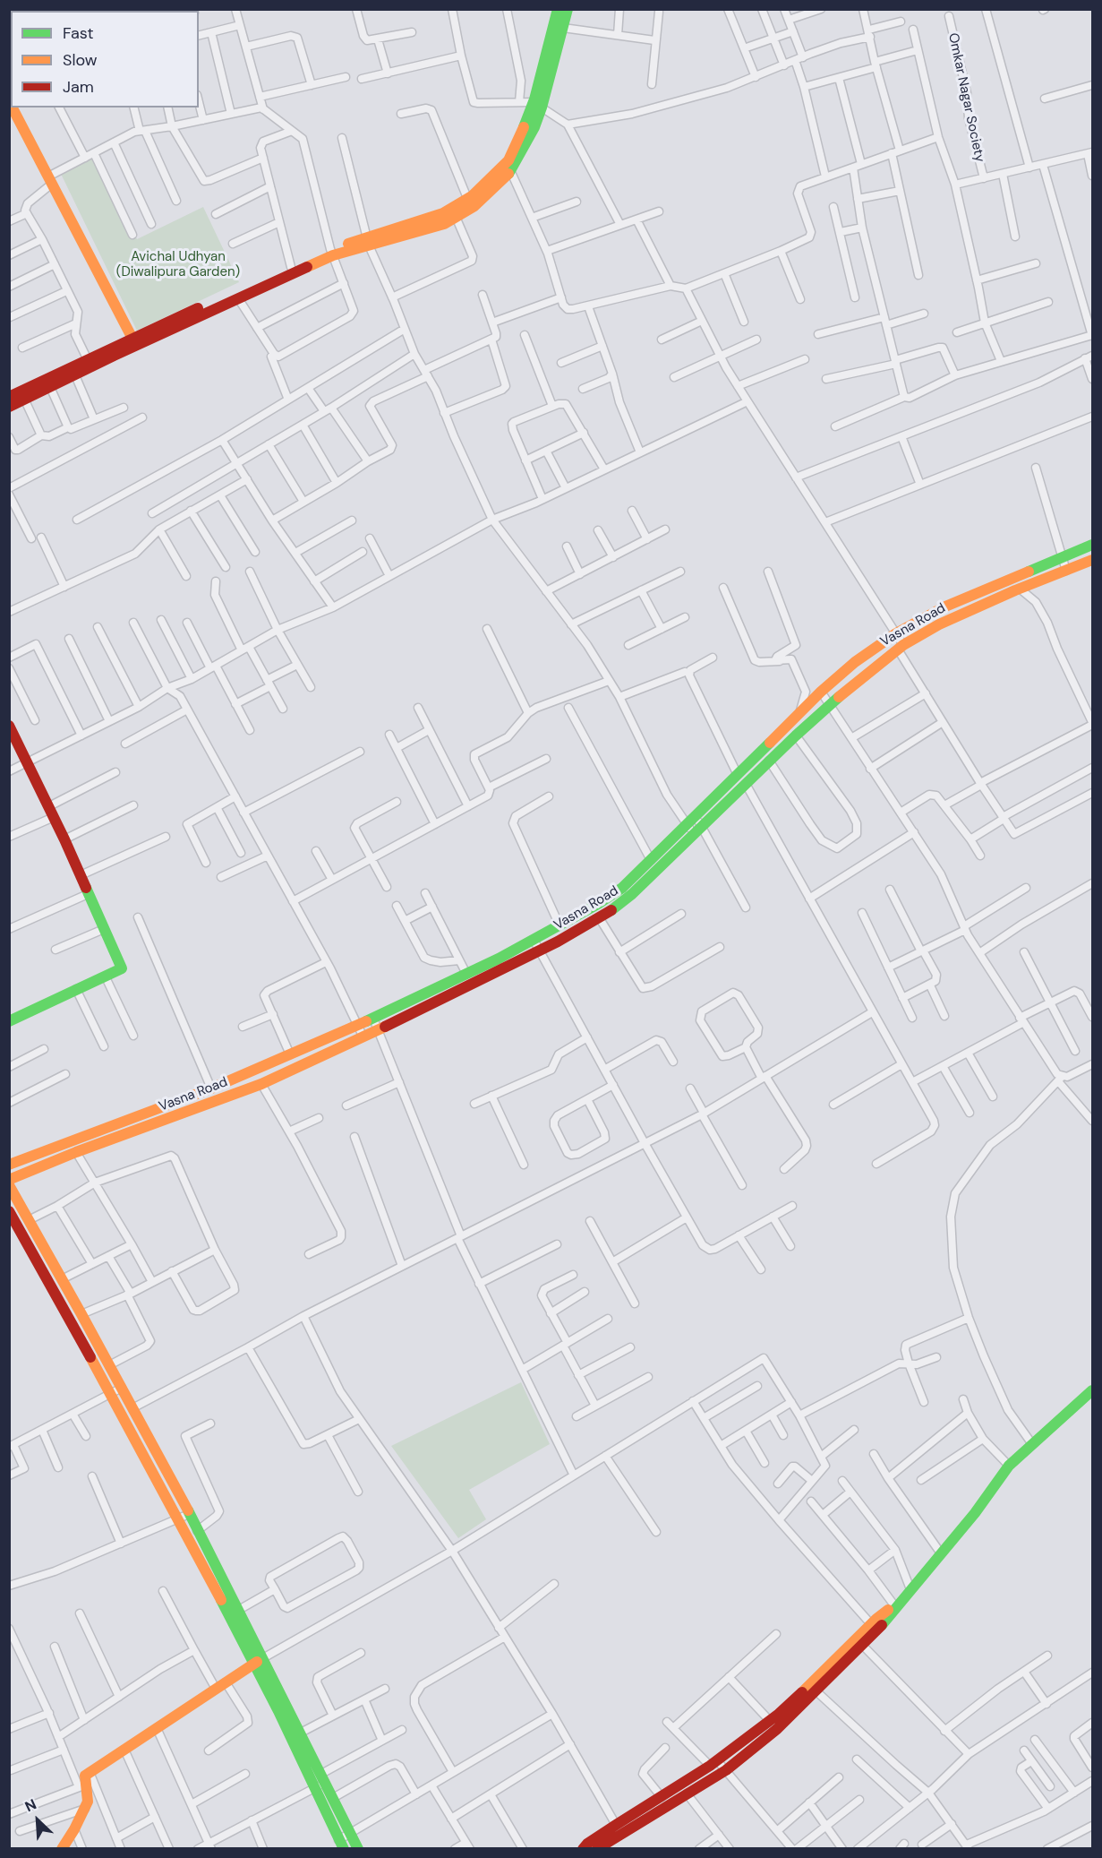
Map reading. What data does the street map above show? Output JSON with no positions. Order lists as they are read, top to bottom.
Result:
{
  "streets": {
    "street": ["Omkar Nagar Society", "Vasna Road"]
  },
  "parks": ["Avichal Udhyan (Diwalipura Garden)"],
  "legend": ["Fast", "Slow", "Jam"],
  "north": "top left"
}
